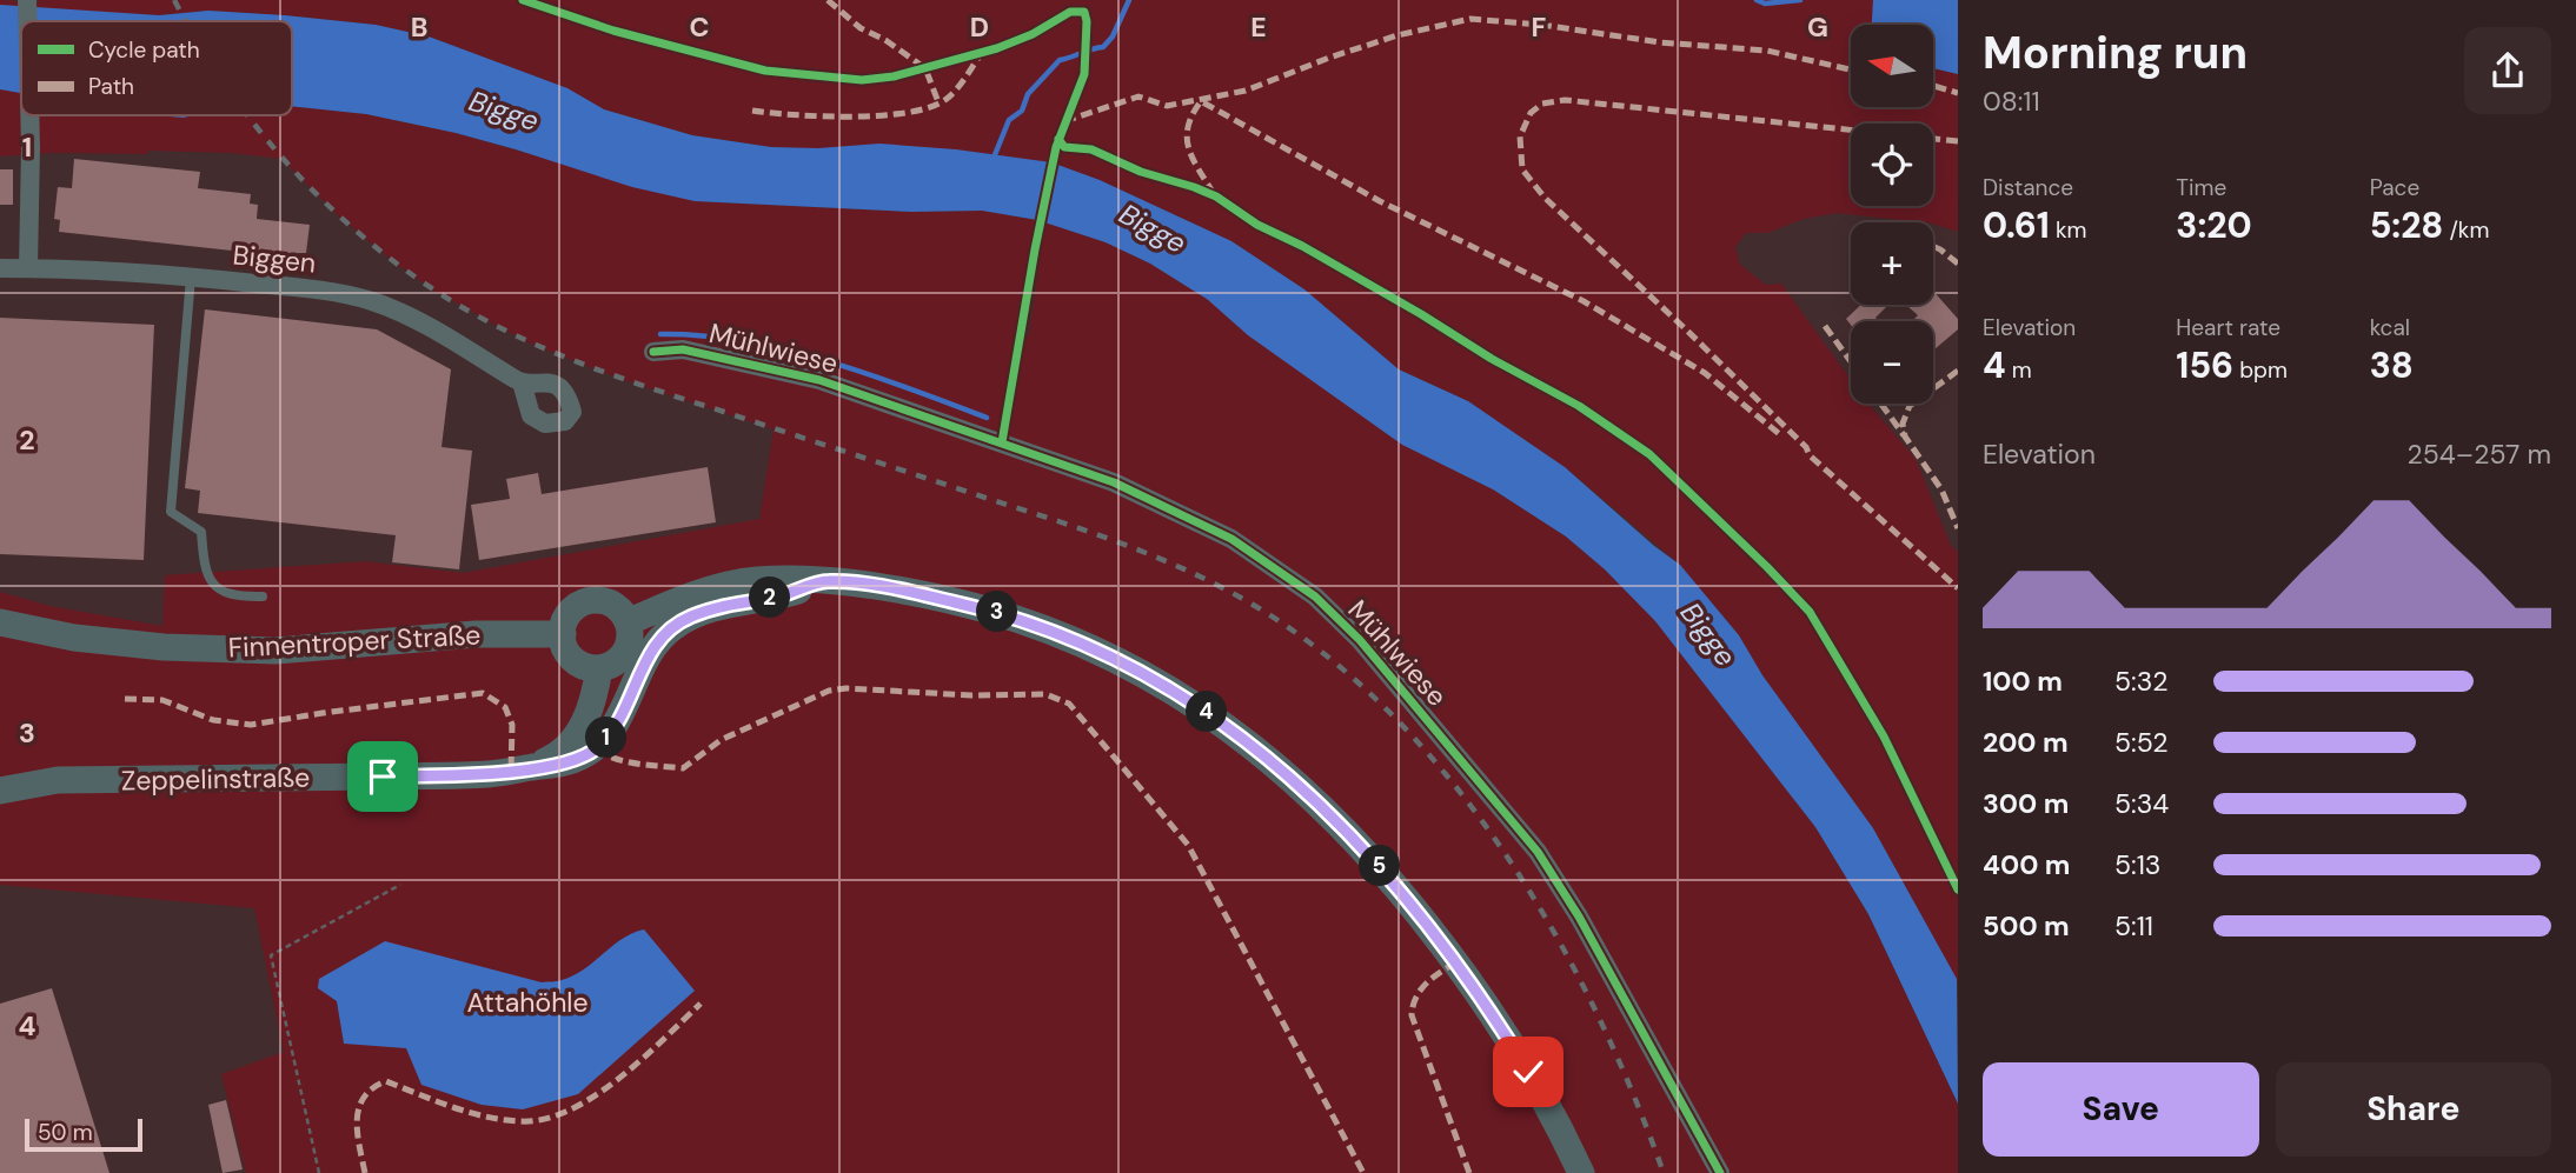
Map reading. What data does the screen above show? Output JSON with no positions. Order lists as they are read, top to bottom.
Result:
{
  "streets": {
    "main road": ["Finnentroper Straße", "Zeppelinstraße"],
    "street": ["Biggen", "Mühlwiese"]
  },
  "crossings": [
    ["Finnentroper Straße", "Zeppelinstraße"]
  ],
  "water": ["Bigge"],
  "parks": ["Attahöhle"],
  "legend": ["Cycle path", "Path"],
  "scale_bar": "50 m",
  "north": "left",
  "page": {
    "heading": ["Morning run", "08:11"],
    "map_buttons": ["+", "−"],
    "stats": [
      ["Distance", "0.61 km"],
      ["Time", "3:20"],
      ["Pace", "5:28 /km"],
      ["Elevation", "4 m"],
      ["Heart rate", "156 bpm"],
      ["kcal", "38"]
    ],
    "chart": ["Elevation", "254–257 m"],
    "pins": [
      "2",
      "3",
      "4",
      "1",
      "5"
    ],
    "list": [
      {
        "name": "100 m",
        "note": "5:32"
      },
      {
        "name": "200 m",
        "note": "5:52"
      },
      {
        "name": "300 m",
        "note": "5:34"
      },
      {
        "name": "400 m",
        "note": "5:13"
      },
      {
        "name": "500 m",
        "note": "5:11"
      }
    ],
    "buttons": ["Save", "Share"],
    "scale": "50 m"
  },
  "grid": {
    "columns": [
      "B",
      "C",
      "D",
      "E",
      "F",
      "G"
    ],
    "rows": [
      "1",
      "2",
      "3",
      "4"
    ]
  }
}
